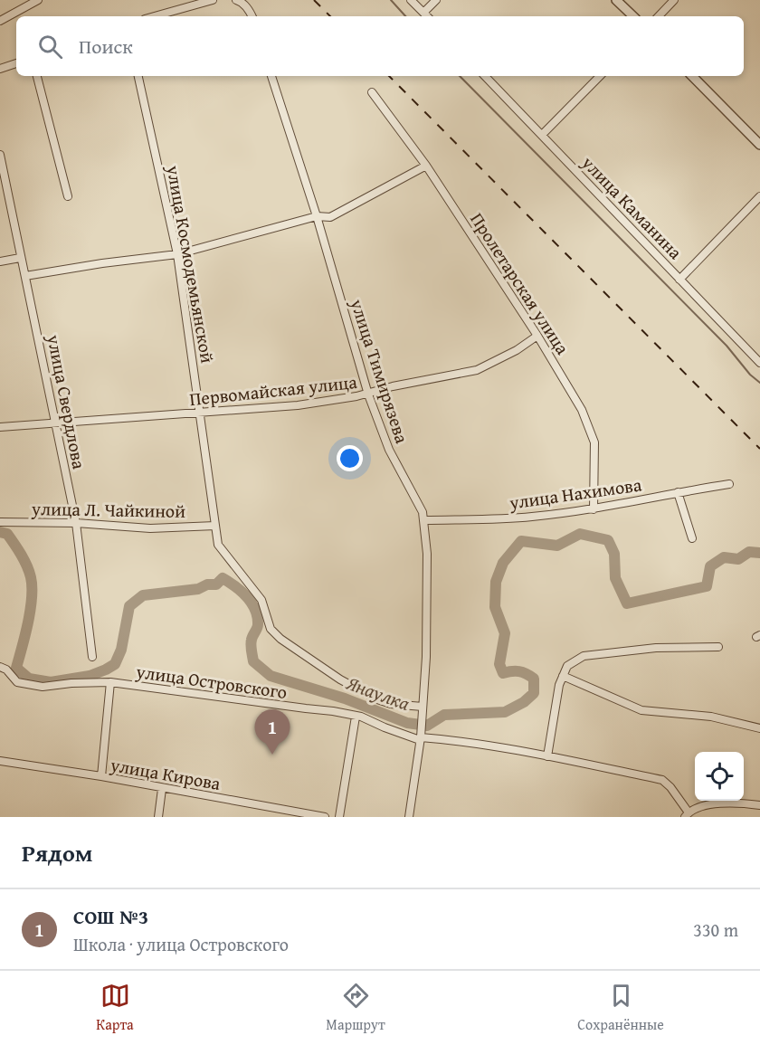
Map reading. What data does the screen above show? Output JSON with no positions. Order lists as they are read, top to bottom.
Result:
{
  "streets": {
    "street": [
      "улица Каманина",
      "улица Космодемьянской",
      "Пролетарская улица",
      "улица Тимирязева",
      "Первомайская улица",
      "улица Свердлова",
      "улица Нахимова",
      "улица Л. Чайкиной",
      "улица Островского",
      "улица Кирова"
    ]
  },
  "crossings": [
    ["улица Космодемьянской", "Первомайская улица"],
    ["улица Космодемьянской", "улица Л. Чайкиной"],
    ["Пролетарская улица", "Первомайская улица"],
    ["Пролетарская улица", "улица Нахимова"],
    ["улица Тимирязева", "Первомайская улица"],
    ["улица Тимирязева", "улица Нахимова"],
    ["улица Тимирязева", "улица Островского"],
    ["Первомайская улица", "улица Свердлова"],
    ["улица Свердлова", "улица Л. Чайкиной"]
  ],
  "water": ["Янаулка"],
  "page": {
    "search": "Поиск",
    "pins": "1",
    "heading": "Рядом",
    "list": [
      {
        "mark": "1",
        "name": "СОШ №3",
        "note": "Школа · улица Островского",
        "value": "330 m"
      }
    ],
    "nav": ["Карта", "Маршрут", "Сохранённые"]
  }
}
